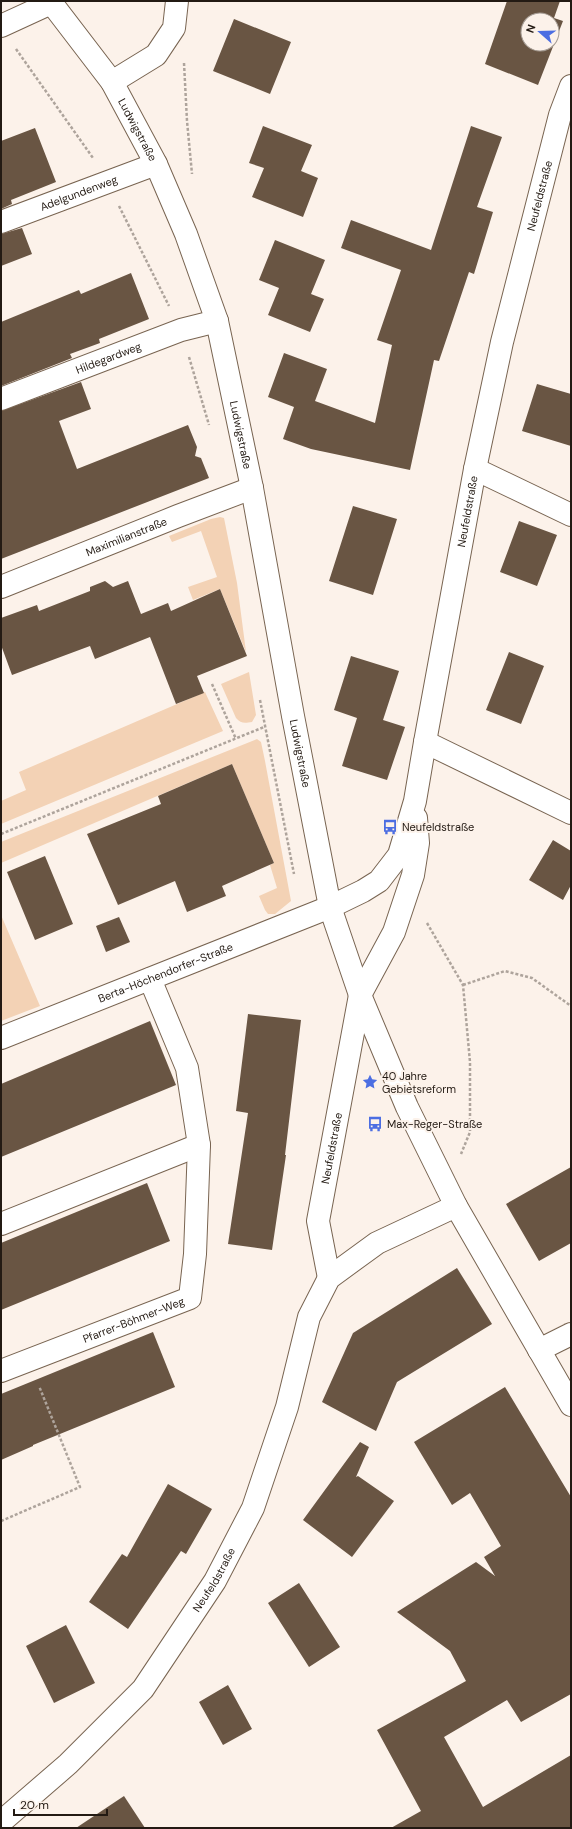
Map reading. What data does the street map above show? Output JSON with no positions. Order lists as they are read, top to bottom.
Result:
{
  "streets": {
    "street": [
      "Ludwigstraße",
      "Adelgundenweg",
      "Neufeldstraße",
      "Hildegardweg",
      "Maximilianstraße",
      "Berta-Höchendorfer-Straße",
      "Pfarrer-Böhmer-Weg"
    ]
  },
  "crossings": [
    ["Ludwigstraße", "Adelgundenweg"],
    ["Ludwigstraße", "Neufeldstraße"],
    ["Ludwigstraße", "Hildegardweg"],
    ["Ludwigstraße", "Maximilianstraße"],
    ["Ludwigstraße", "Berta-Höchendorfer-Straße"],
    ["Neufeldstraße", "Berta-Höchendorfer-Straße"],
    ["Berta-Höchendorfer-Straße", "Pfarrer-Böhmer-Weg"]
  ],
  "places": {
    "bus stop": ["Neufeldstraße", "Max-Reger-Straße"],
    "place": ["40 Jahre Gebietsreform"]
  },
  "scale_bar": "20 m",
  "north": "left"
}
